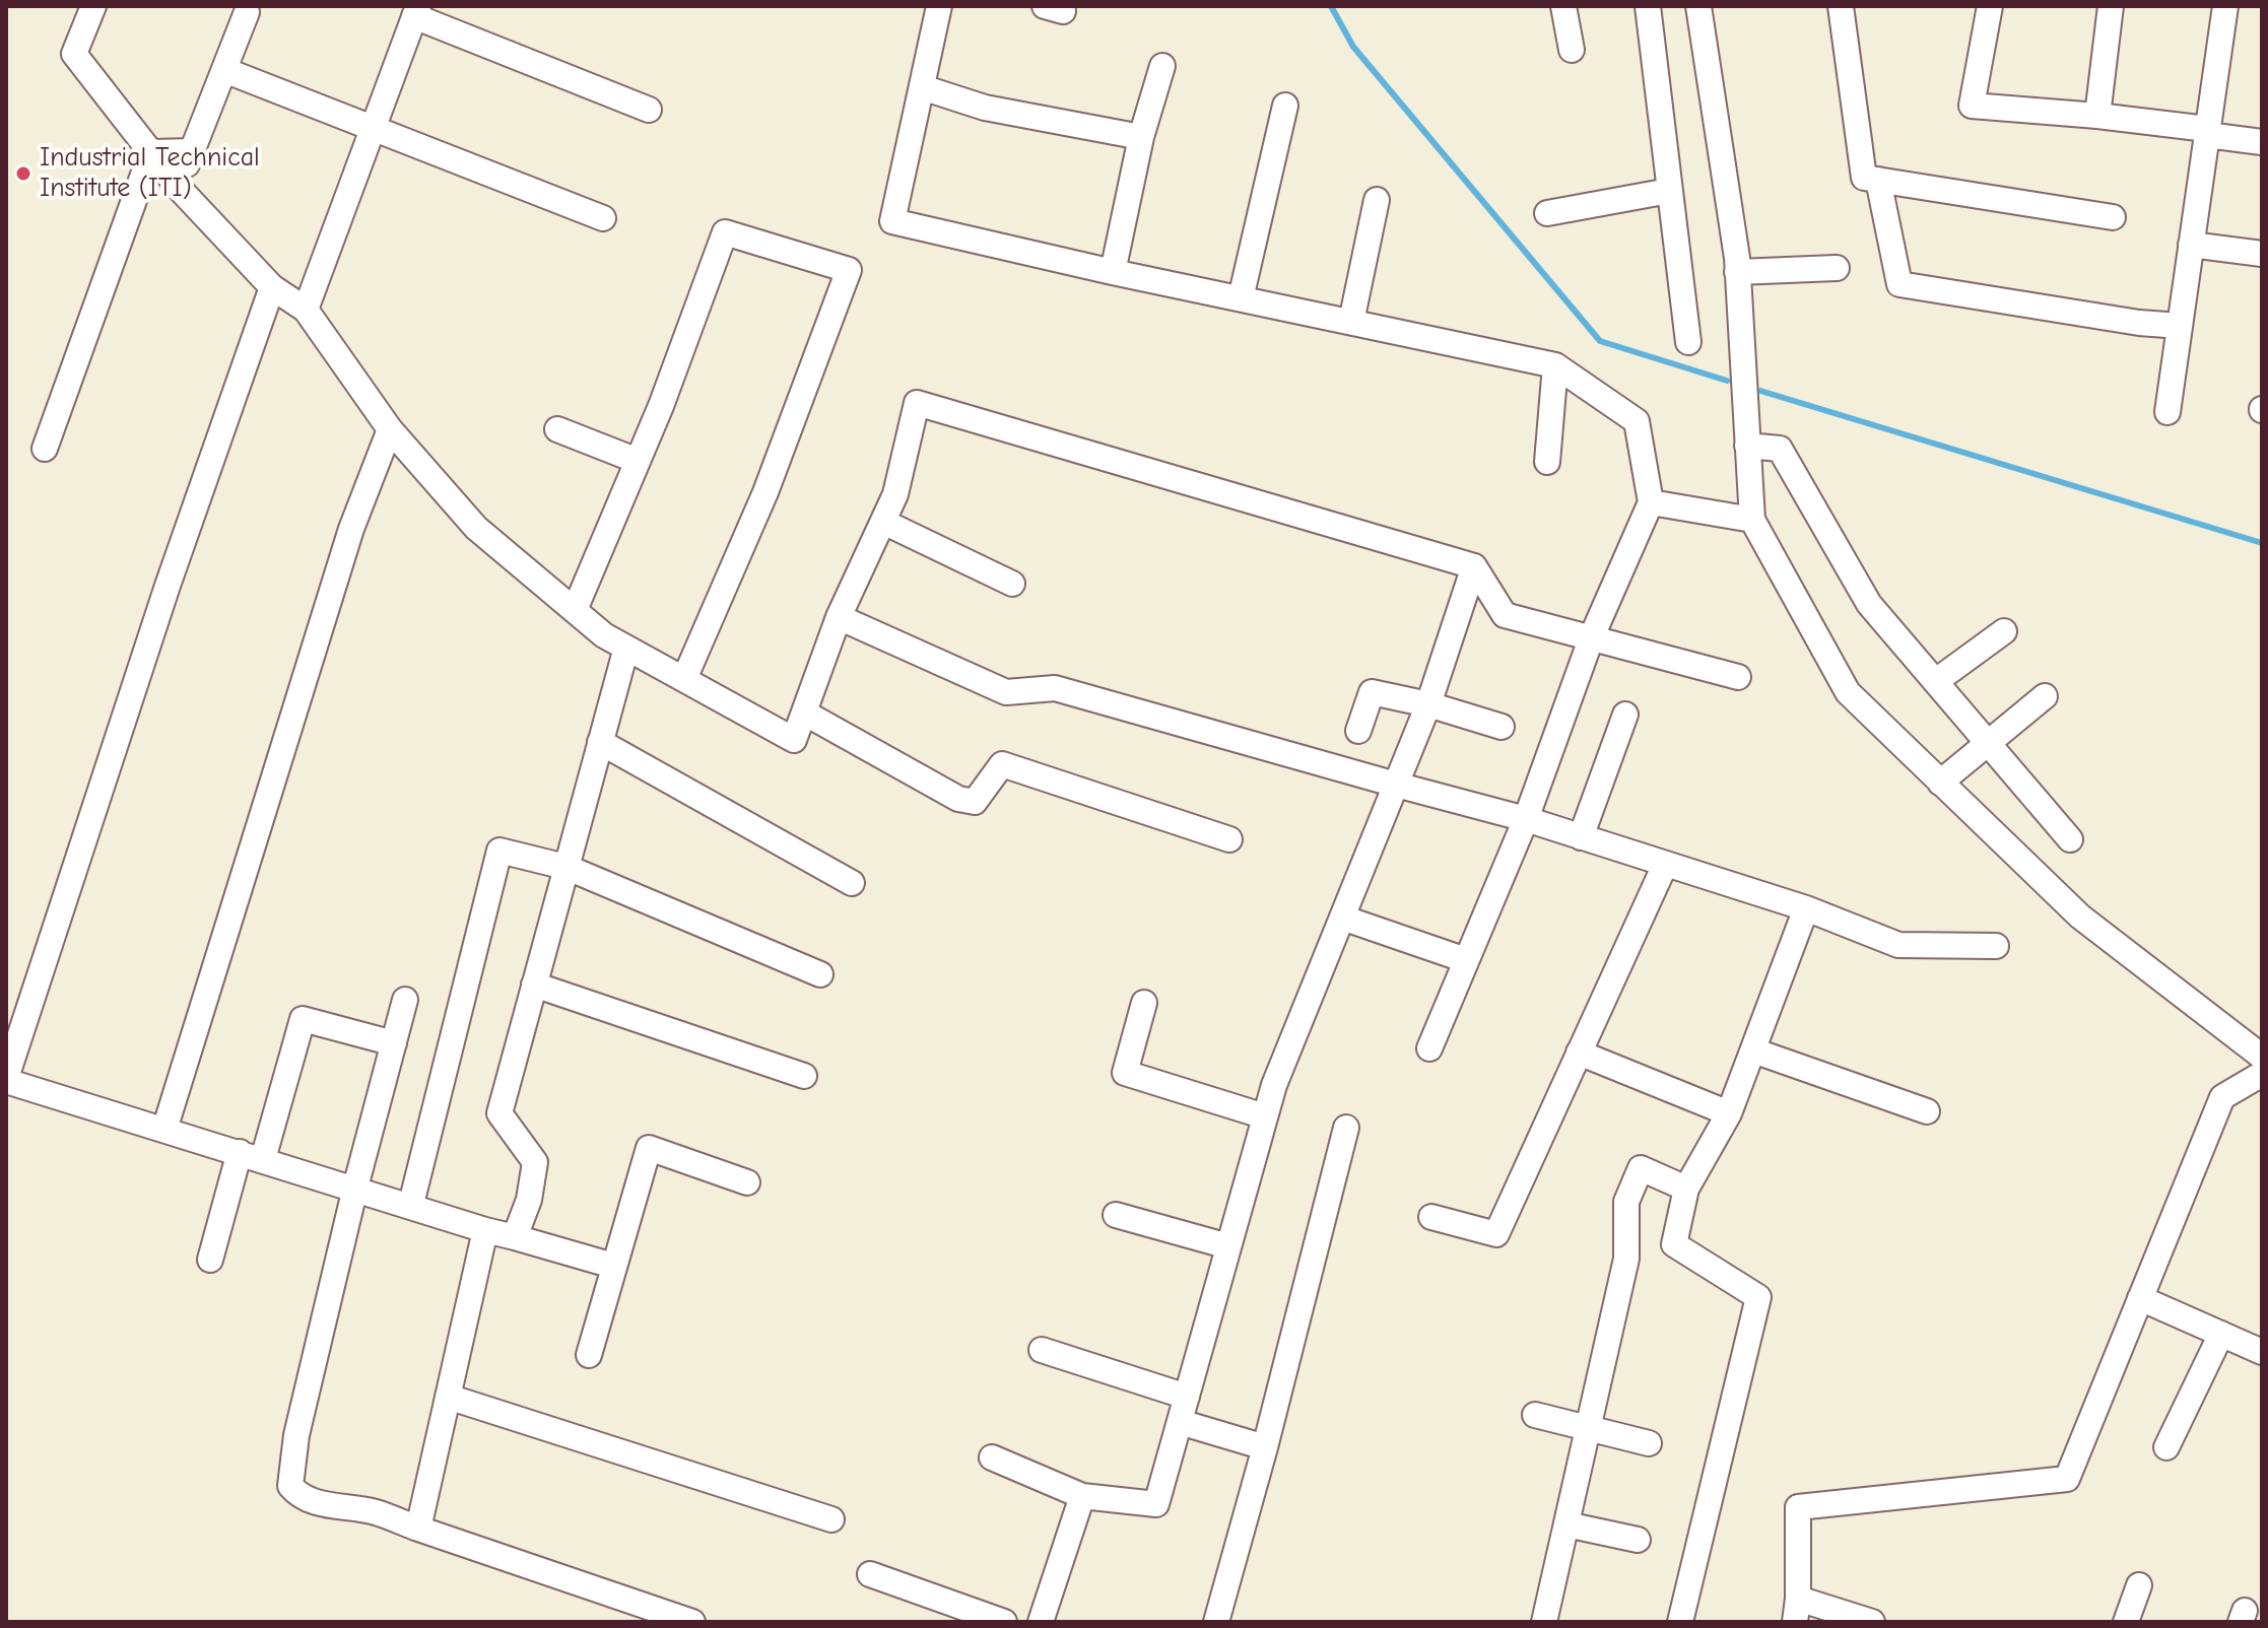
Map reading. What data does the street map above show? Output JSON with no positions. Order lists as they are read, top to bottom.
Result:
{
  "places": ["Industrial Technical Institute (ITI)"]
}
